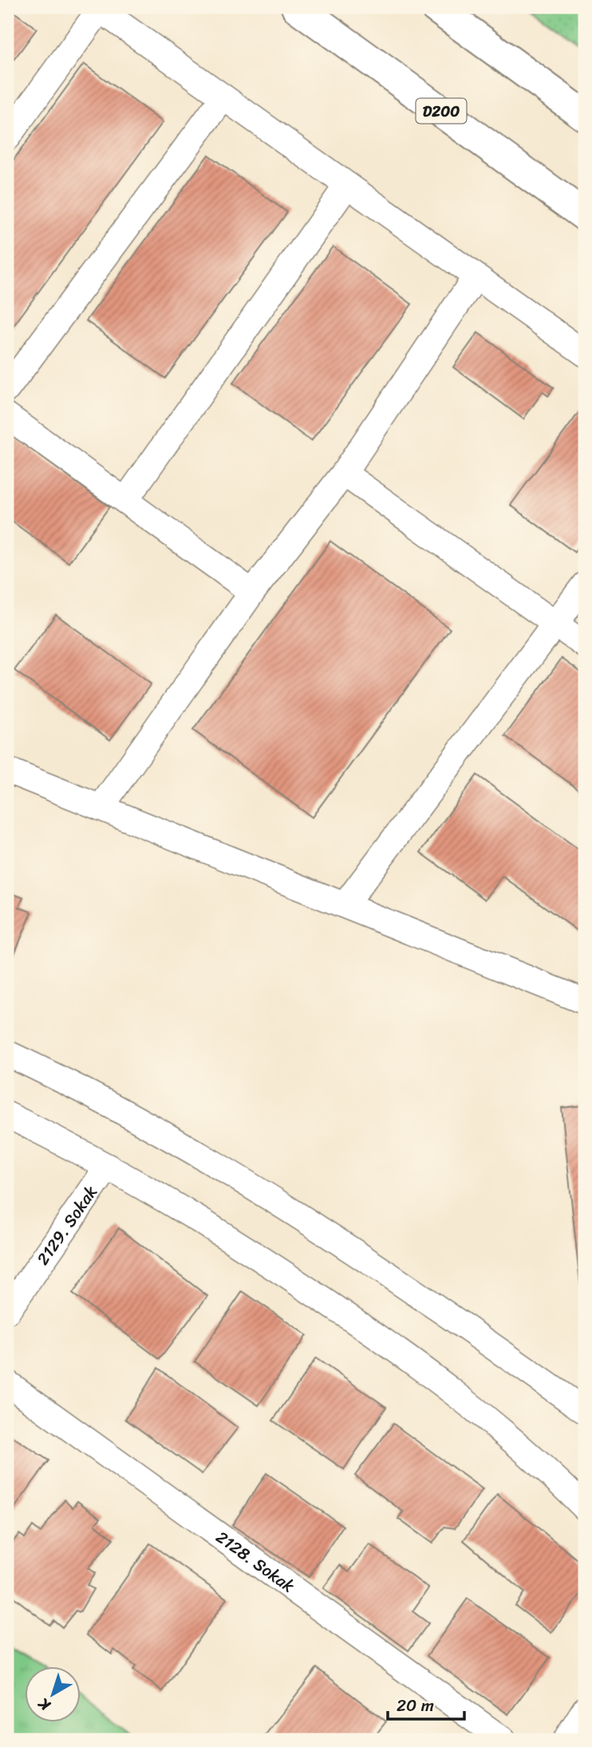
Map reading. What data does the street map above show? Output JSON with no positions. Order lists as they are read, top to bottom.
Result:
{
  "streets": {
    "highway": ["D200"],
    "street": ["2129. Sokak", "2128. Sokak"]
  },
  "scale_bar": "20 m",
  "north": "bottom left"
}
